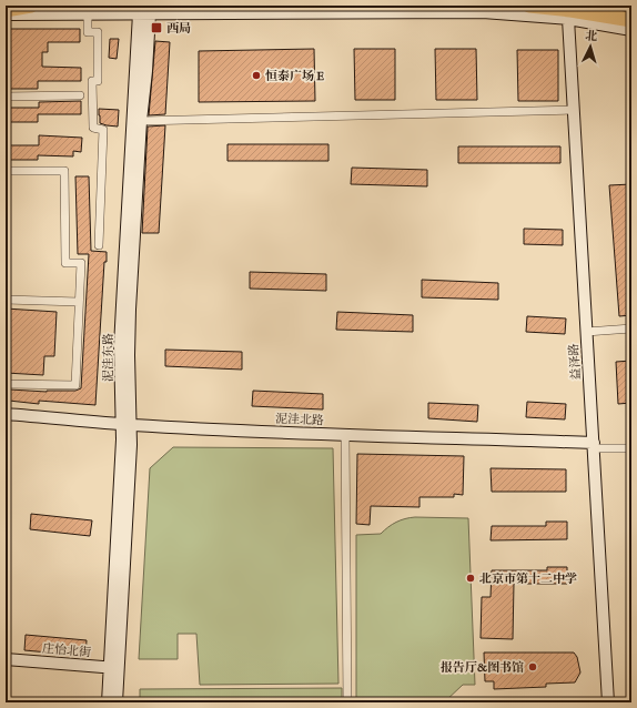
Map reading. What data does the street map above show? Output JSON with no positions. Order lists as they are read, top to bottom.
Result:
{
  "streets": {
    "street": [
      "泥洼东路",
      "益泽路",
      "泥洼北路",
      "庄怡北街"
    ]
  },
  "crossings": [
    ["泥洼东路", "泥洼北路"],
    ["泥洼东路", "庄怡北街"],
    ["益泽路", "泥洼北路"]
  ],
  "places": {
    "transit": ["西局"],
    "other": ["恒泰广场 E", "北京市第十二中学", "报告厅&图书馆"]
  },
  "north": "top"
}
